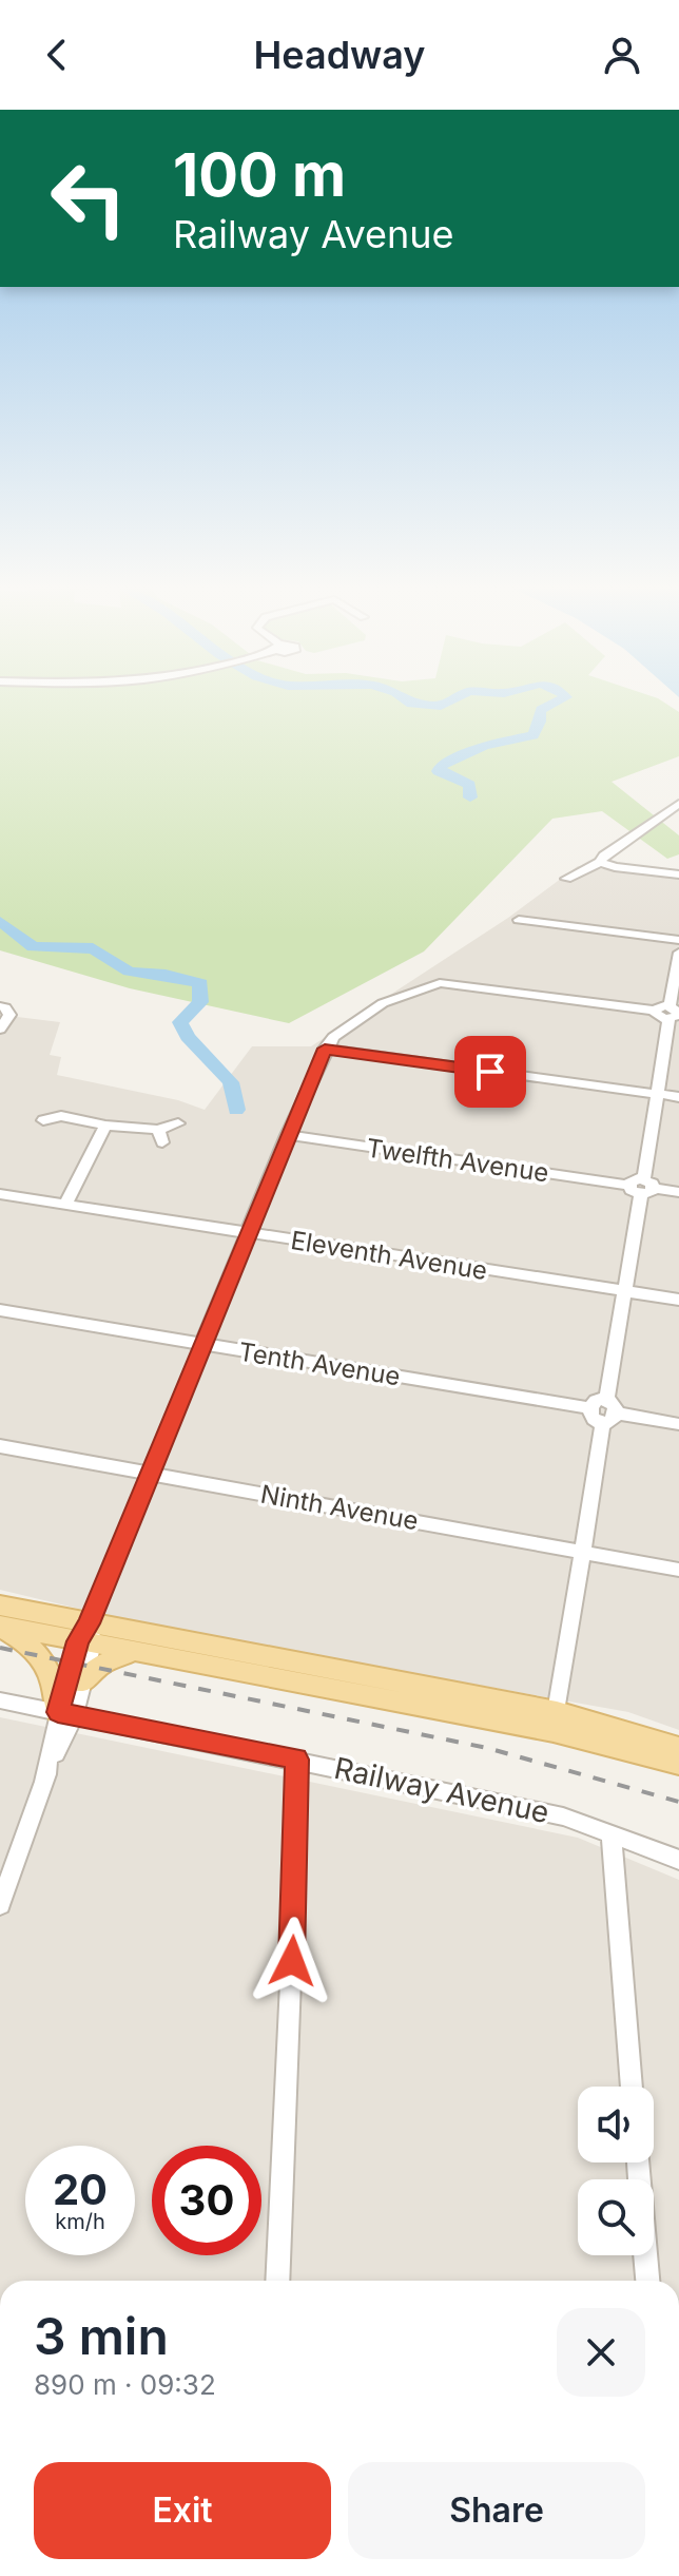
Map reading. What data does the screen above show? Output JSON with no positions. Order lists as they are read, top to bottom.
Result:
{
  "streets": {
    "street": [
      "Twelfth Avenue",
      "Eleventh Avenue",
      "Tenth Avenue",
      "Ninth Avenue",
      "Railway Avenue"
    ]
  },
  "page": {
    "header": "Headway",
    "turn": ["100 m", "Railway Avenue"],
    "speed": "20 km/h",
    "limit": "30",
    "heading": ["3 min", "890 m · 09:32"],
    "buttons": ["Exit", "Share"]
  }
}
